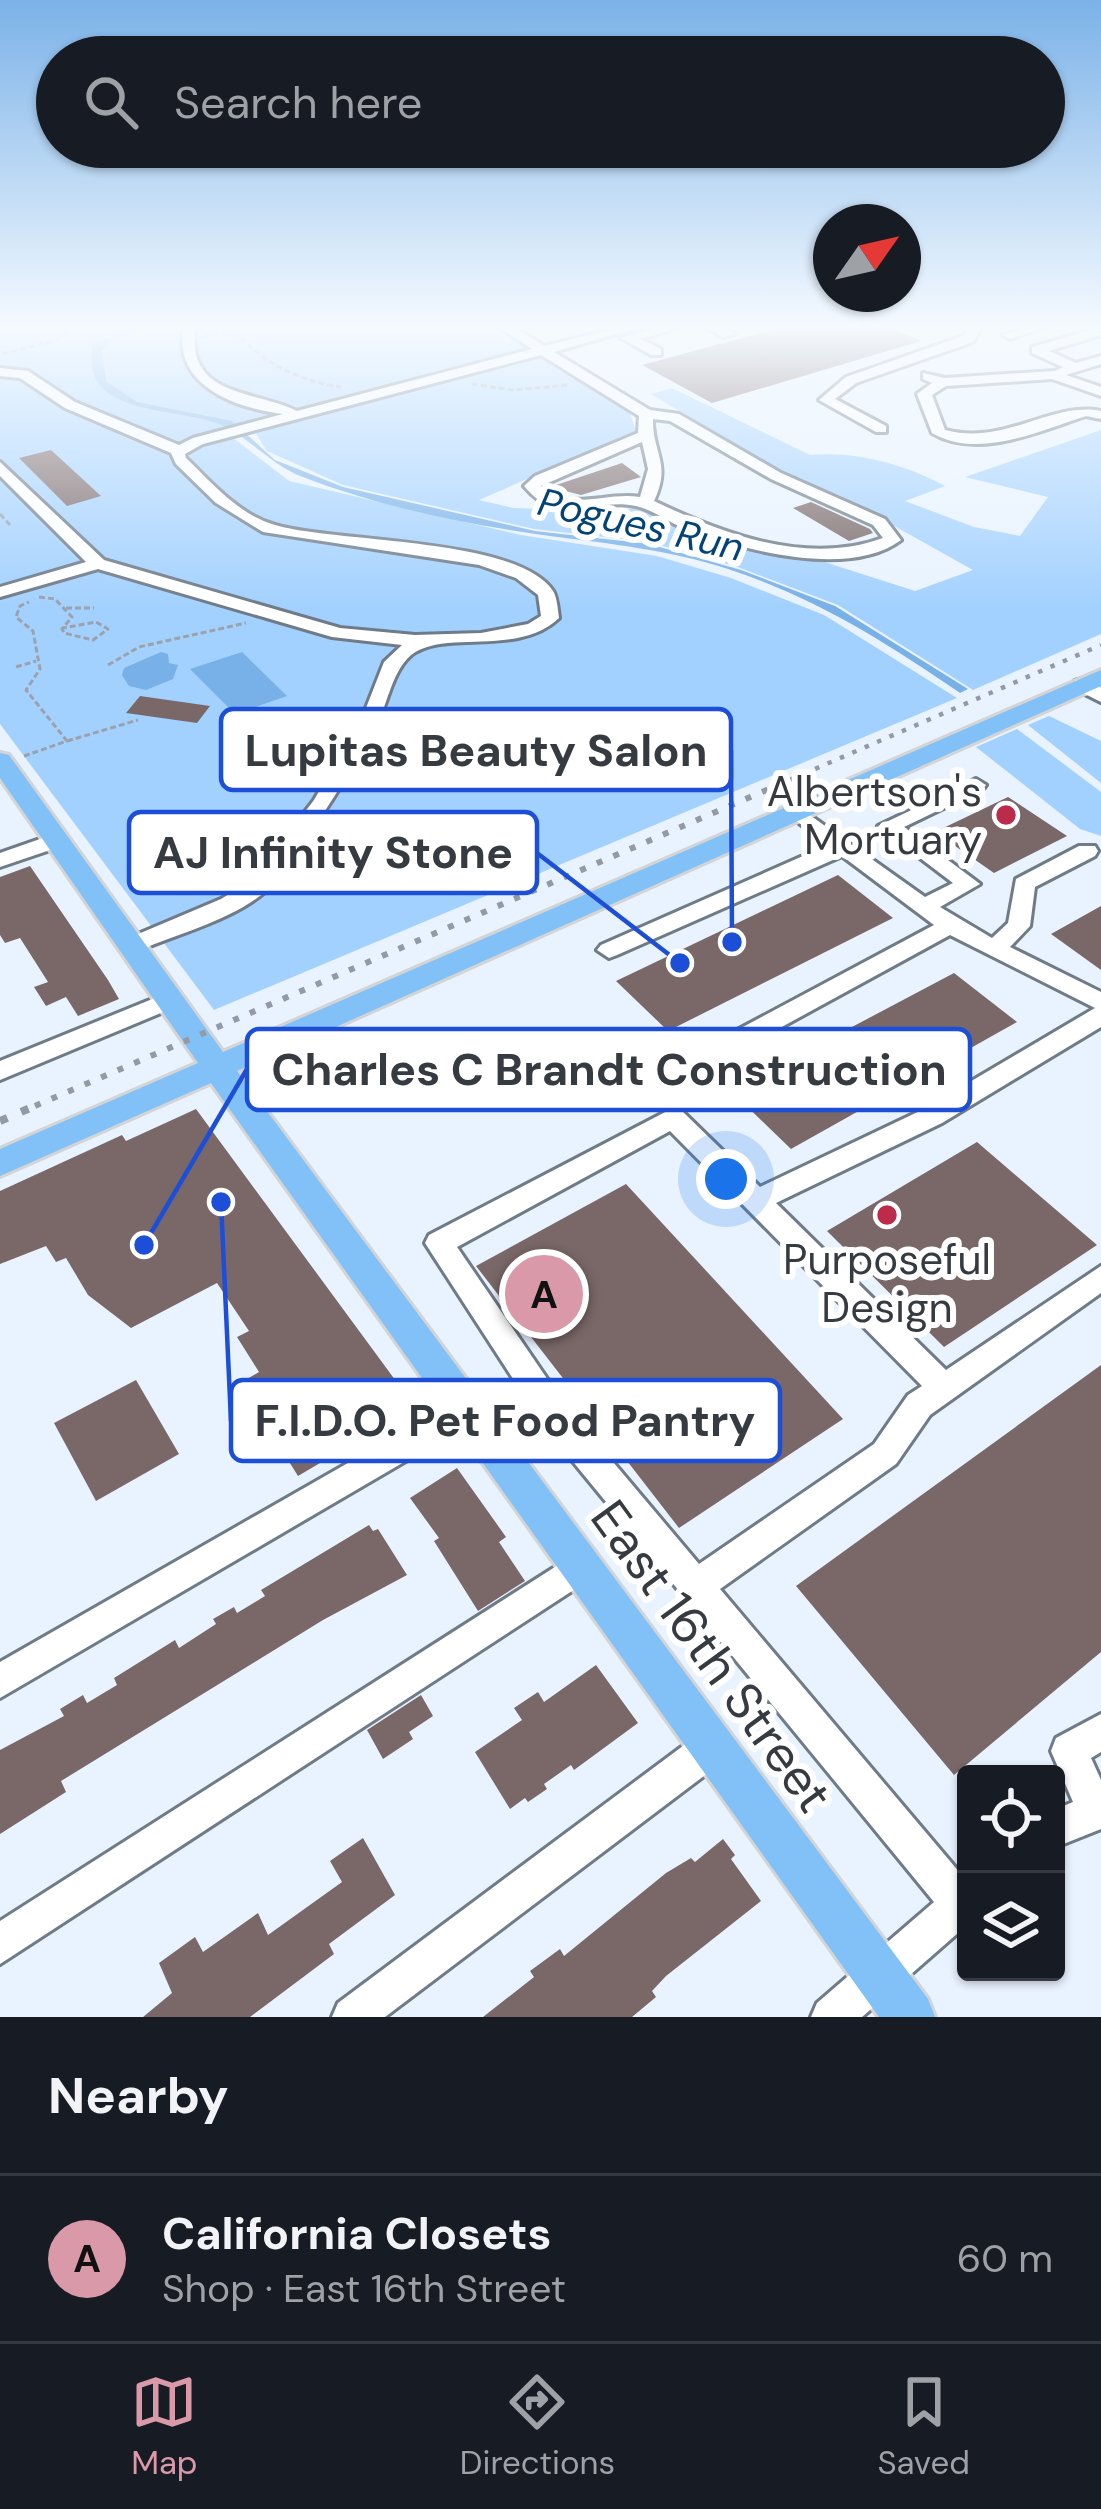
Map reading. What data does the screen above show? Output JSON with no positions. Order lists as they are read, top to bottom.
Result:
{
  "streets": {
    "main road": ["East 16th Street"]
  },
  "water": ["Pogues Run"],
  "places": [
    "Albertson's Mortuary",
    "Lupitas Beauty Salon",
    "AJ Infinity Stone",
    "F.I.D.O. Pet Food Pantry",
    "Purposeful Design",
    "Charles C Brandt Construction"
  ],
  "north": "top right",
  "page": {
    "search": "Search here",
    "pins": "A",
    "heading": "Nearby",
    "list": [
      {
        "mark": "A",
        "name": "California Closets",
        "note": "Shop · East 16th Street",
        "value": "60 m"
      }
    ],
    "nav": ["Map", "Directions", "Saved"]
  }
}
